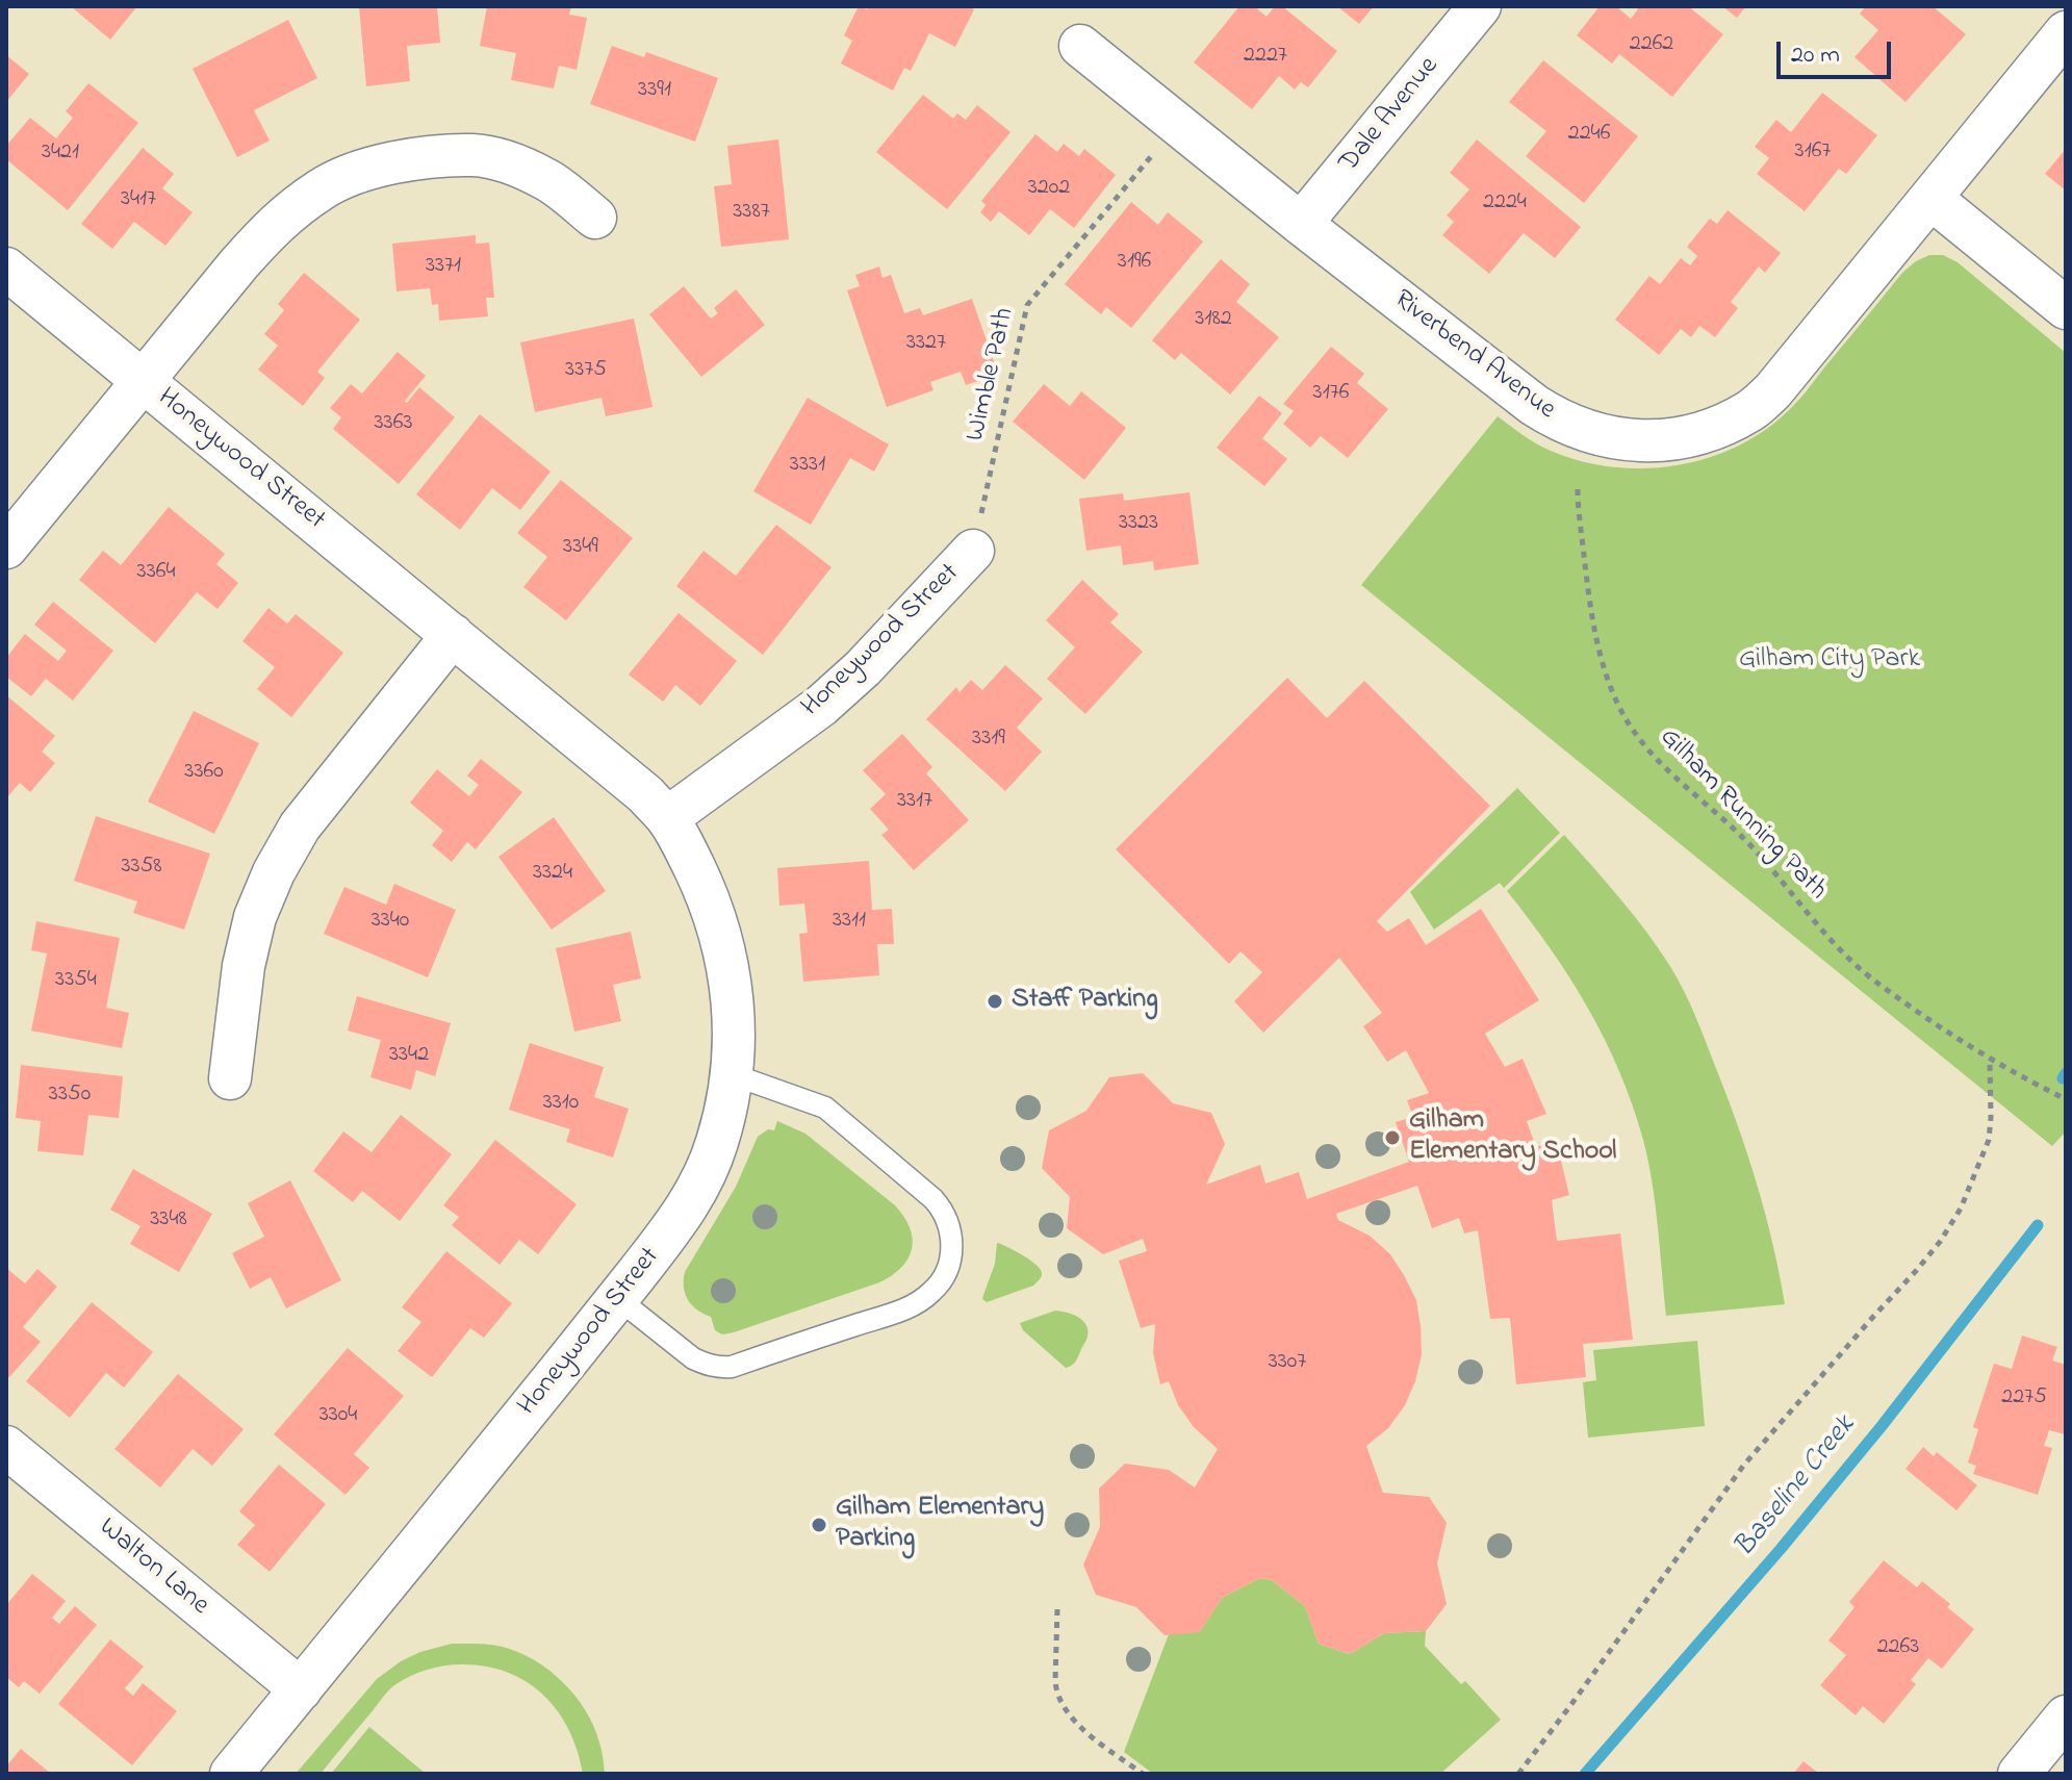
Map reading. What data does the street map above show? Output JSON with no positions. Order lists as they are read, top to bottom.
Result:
{
  "streets": {
    "street": [
      "Dale Avenue",
      "Riverbend Avenue",
      "Honeywood Street",
      "Walton Lane"
    ],
    "path": ["Wimble Path", "Gilham Running Path"]
  },
  "crossings": [
    ["Dale Avenue", "Riverbend Avenue"],
    ["Wimble Path", "Honeywood Street"],
    ["Honeywood Street", "Walton Lane"]
  ],
  "water": ["Baseline Creek"],
  "parks": ["Gilham City Park"],
  "places": ["Staff Parking", "Gilham Elementary School", "Gilham Elementary Parking"],
  "house_numbers": [
    "2262",
    "2227",
    "3391",
    "2246",
    "3167",
    "3421",
    "3202",
    "3417",
    "2224",
    "3387",
    "3196",
    "3371",
    "3182",
    "3327",
    "3375",
    "3176",
    "3363",
    "3331",
    "3323",
    "3349",
    "3364",
    "3319",
    "3360",
    "3317",
    "3358",
    "3324",
    "3340",
    "3311",
    "3354",
    "3342",
    "3350",
    "3310",
    "3348",
    "3307",
    "2275",
    "3304",
    "2263"
  ],
  "scale_bar": "20 m"
}
